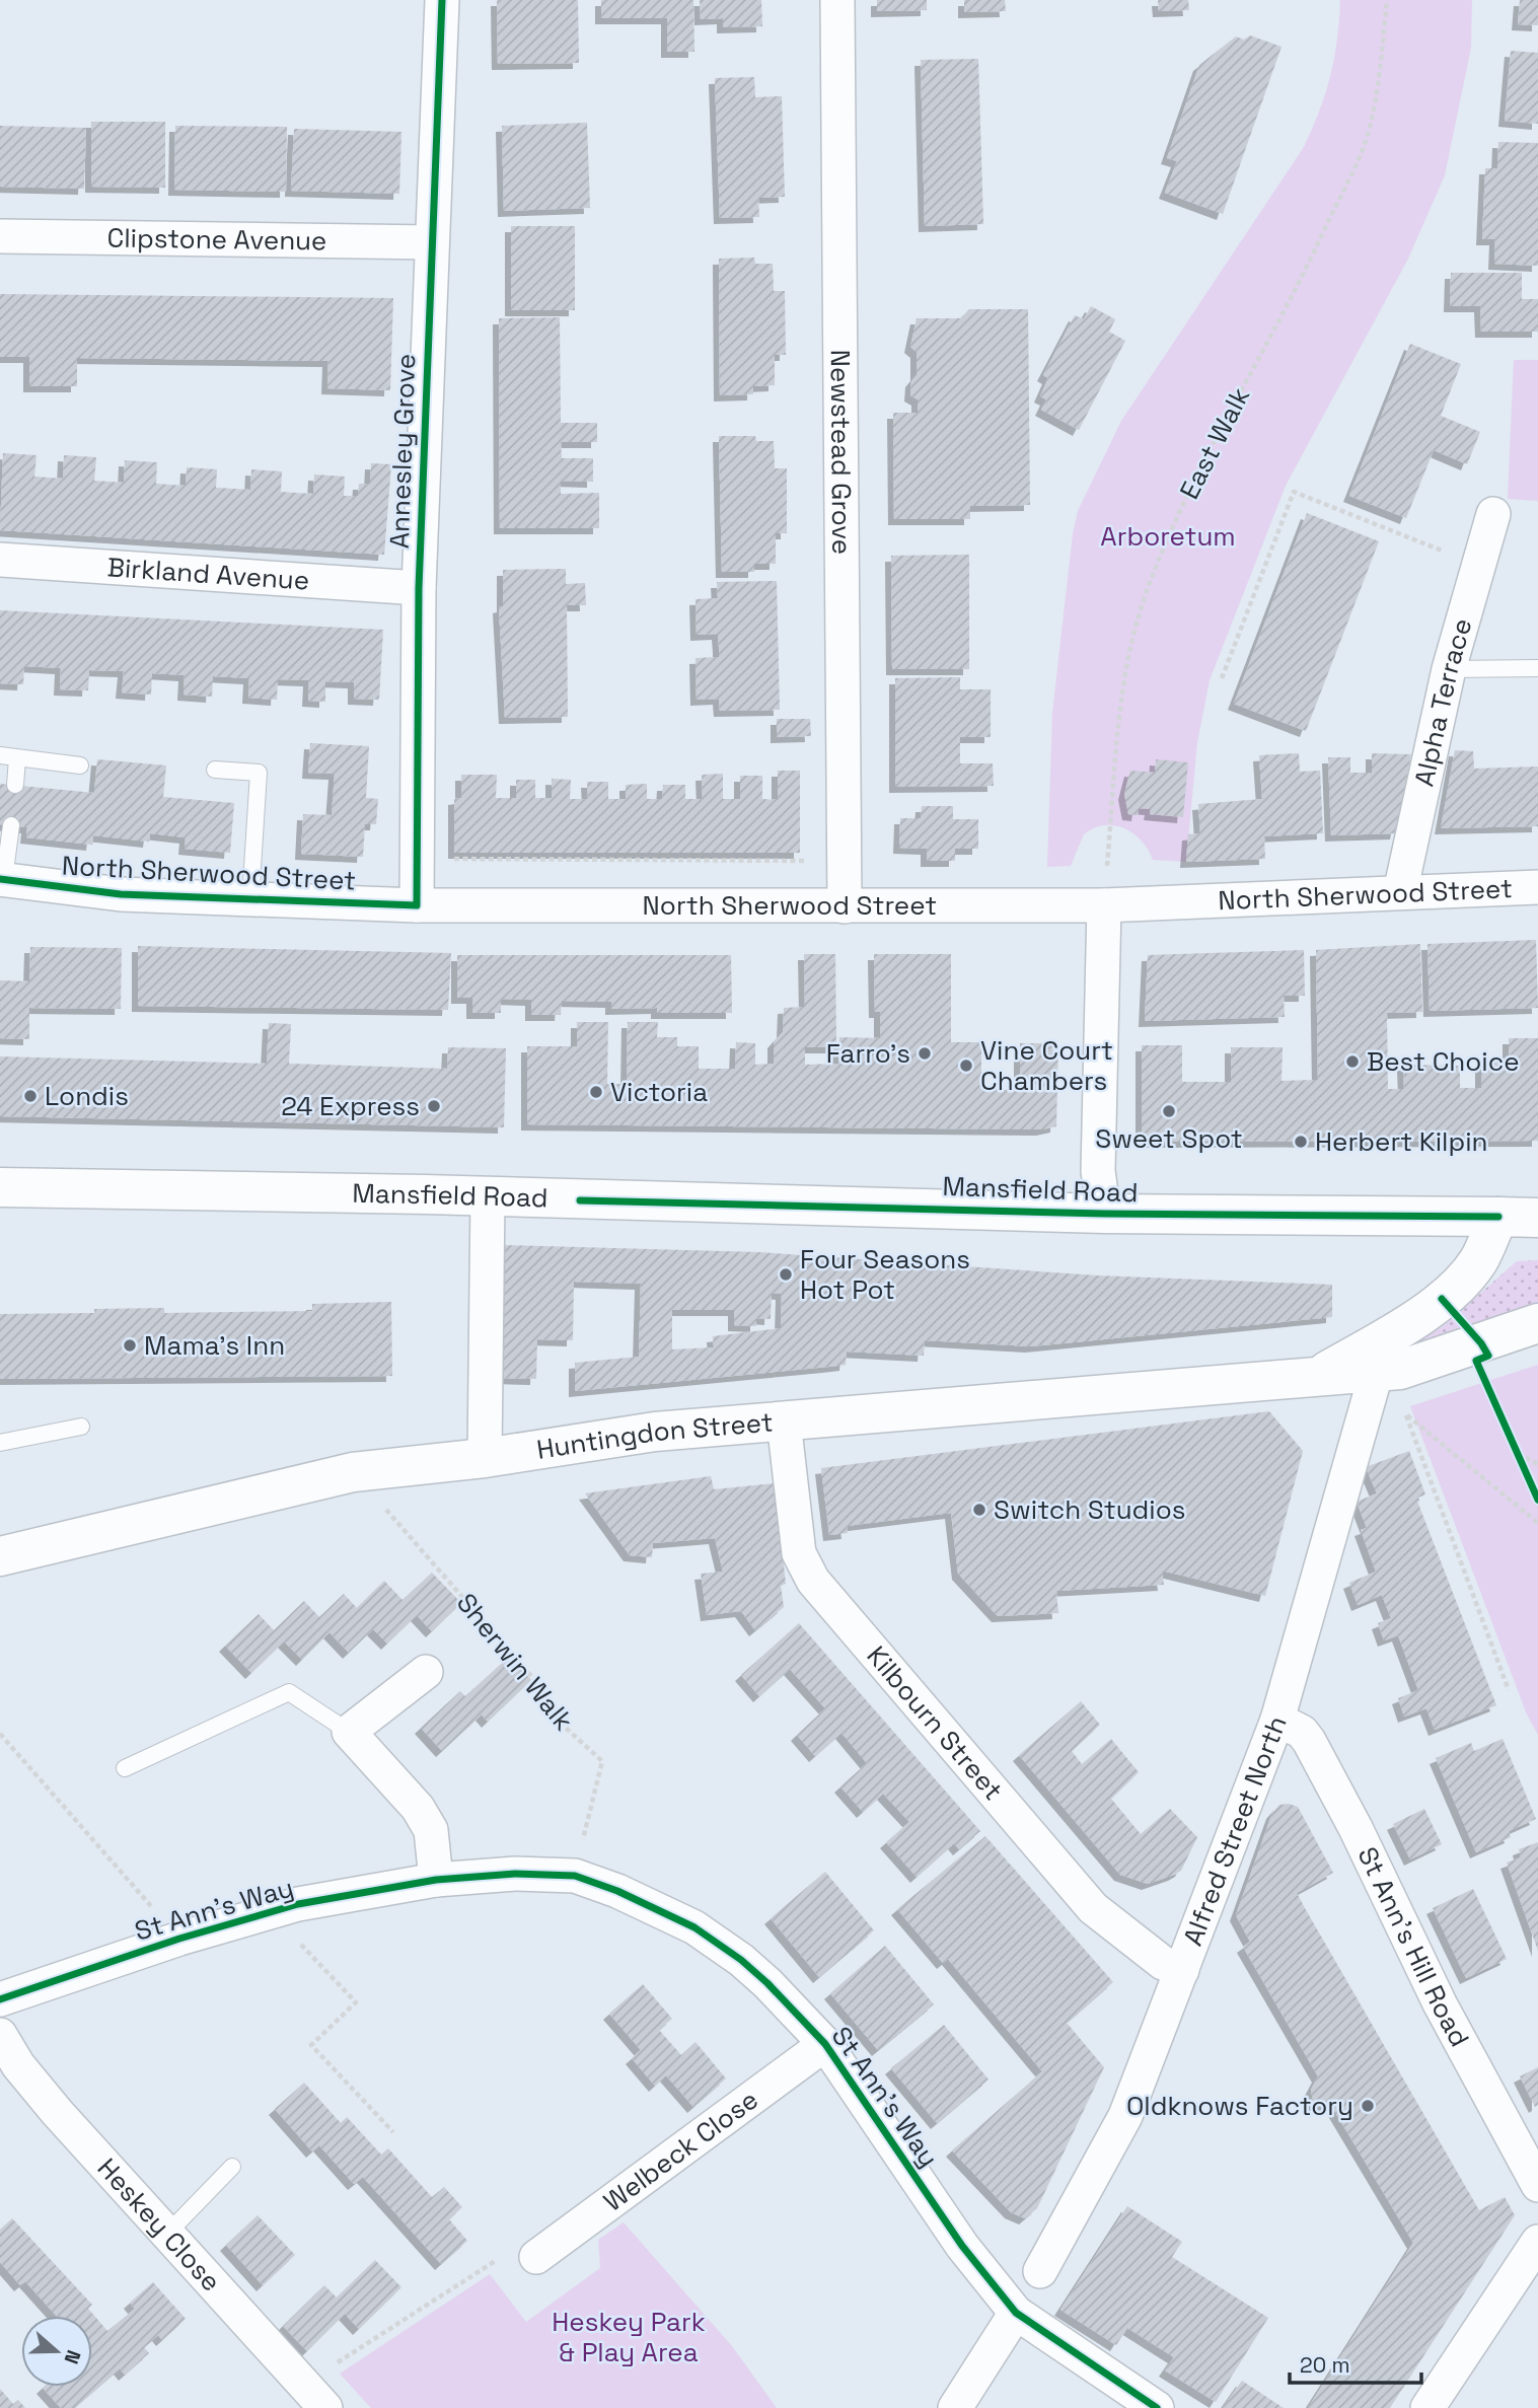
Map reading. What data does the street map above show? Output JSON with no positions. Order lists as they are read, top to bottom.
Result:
{
  "streets": {
    "main road": ["Mansfield Road", "Huntingdon Street"],
    "street": [
      "Clipstone Avenue",
      "Annesley Grove",
      "Newstead Grove",
      "Birkland Avenue",
      "Alpha Terrace",
      "North Sherwood Street",
      "Kilbourn Street",
      "Alfred Street North",
      "St Ann's Way",
      "St Ann's Hill Road",
      "Welbeck Close",
      "Heskey Close"
    ],
    "path": ["East Walk", "Sherwin Walk"]
  },
  "crossings": [
    ["Clipstone Avenue", "Annesley Grove"],
    ["East Walk", "North Sherwood Street"],
    ["Annesley Grove", "Birkland Avenue"],
    ["Annesley Grove", "North Sherwood Street"],
    ["Newstead Grove", "North Sherwood Street"],
    ["Alpha Terrace", "North Sherwood Street"],
    ["Mansfield Road", "Huntingdon Street"],
    ["Huntingdon Street", "Sherwin Walk"],
    ["Huntingdon Street", "Kilbourn Street"],
    ["Huntingdon Street", "Alfred Street North"],
    ["Sherwin Walk", "St Ann's Way"],
    ["Kilbourn Street", "Alfred Street North"],
    ["Alfred Street North", "St Ann's Hill Road"],
    ["St Ann's Way", "Welbeck Close"]
  ],
  "parks": ["Arboretum", "Heskey Park & Play Area"],
  "places": [
    "Farro's",
    "Best Choice",
    "Vine Court Chambers",
    "Victoria",
    "Londis",
    "24 Express",
    "Sweet Spot",
    "Herbert Kilpin",
    "Four Seasons Hot Pot",
    "Mama's Inn",
    "Switch Studios",
    "Oldknows Factory"
  ],
  "scale_bar": "20 m",
  "north": "right"
}
